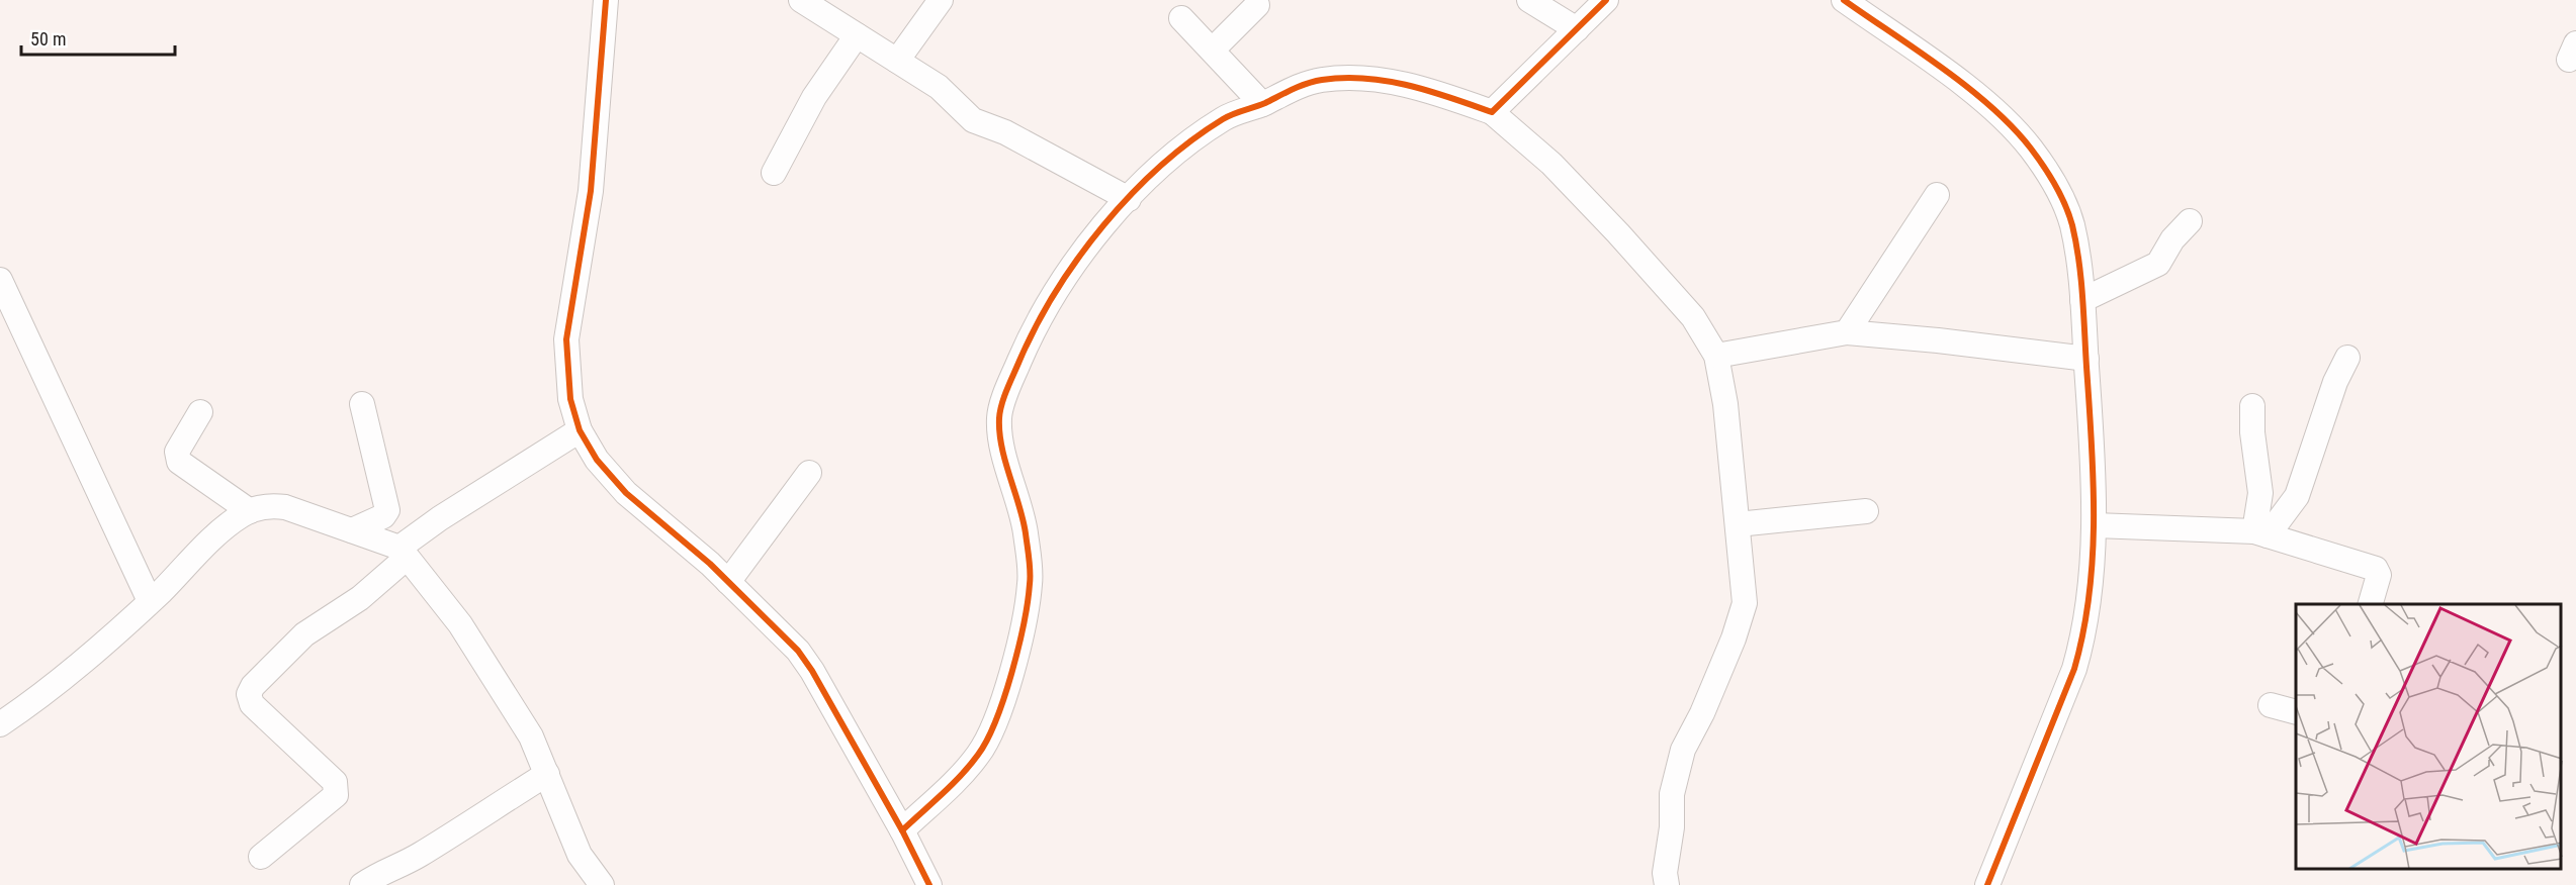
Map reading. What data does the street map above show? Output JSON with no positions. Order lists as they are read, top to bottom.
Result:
{
  "scale_bar": "50 m"
}
